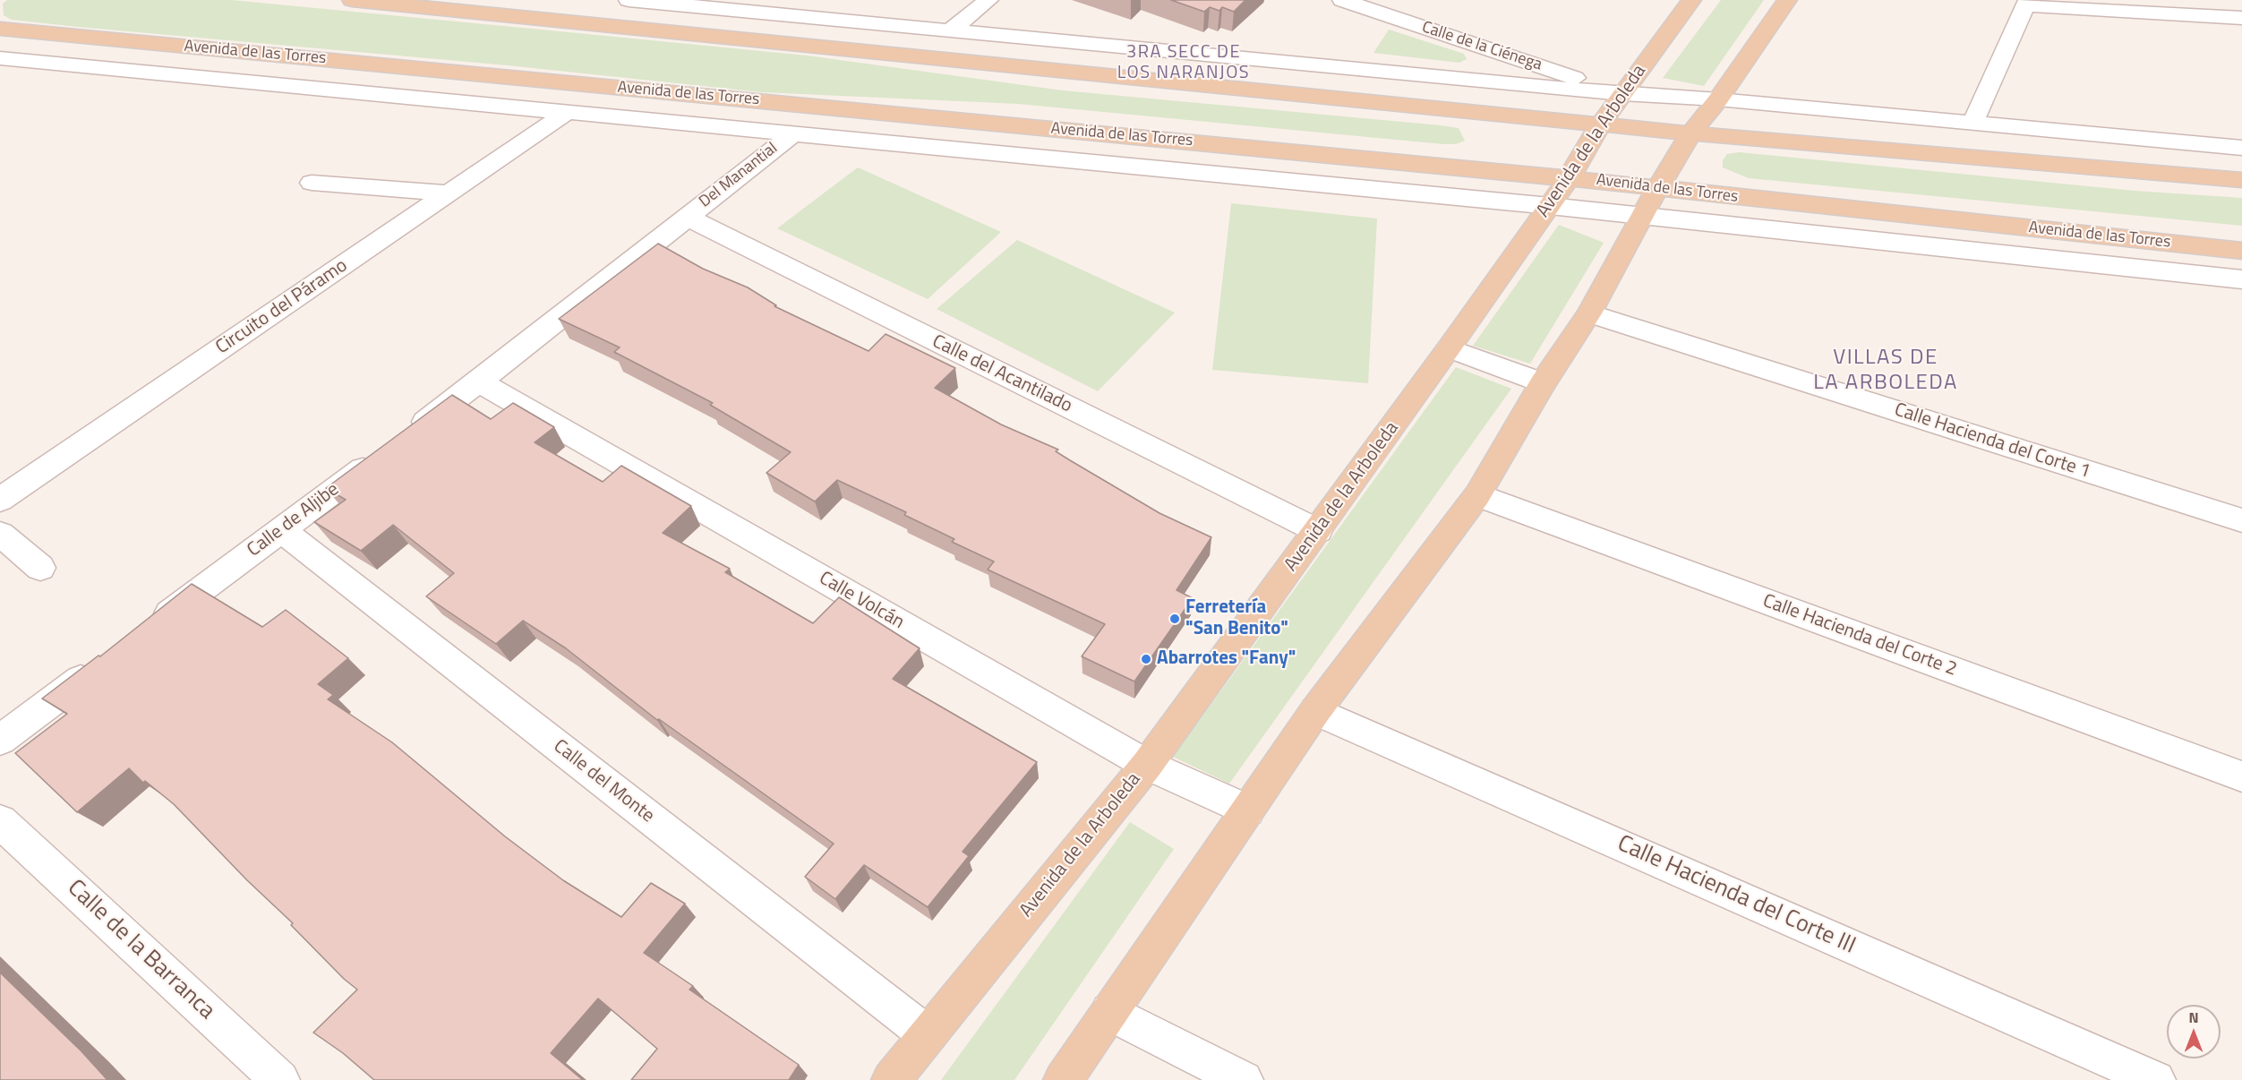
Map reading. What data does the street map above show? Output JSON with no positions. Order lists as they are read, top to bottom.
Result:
{
  "streets": {
    "main road": ["Avenida de las Torres", "Avenida de la Arboleda"],
    "street": [
      "Calle de la Ciénega",
      "Del Manantial",
      "Circuito del Páramo",
      "Calle del Acantilado",
      "Calle Hacienda del Corte 1",
      "Calle de Aljibe",
      "Calle Volcán",
      "Calle Hacienda del Corte 2",
      "Calle del Monte",
      "Calle Hacienda del Corte III",
      "Calle de la Barranca"
    ]
  },
  "crossings": [
    ["Calle de la Ciénega", "Avenida de la Arboleda"],
    ["Avenida de las Torres", "Avenida de la Arboleda"],
    ["Avenida de las Torres", "Del Manantial"],
    ["Avenida de las Torres", "Circuito del Páramo"],
    ["Avenida de la Arboleda", "Calle del Acantilado"],
    ["Avenida de la Arboleda", "Calle Volcán"],
    ["Avenida de la Arboleda", "Calle del Monte"],
    ["Del Manantial", "Calle del Acantilado"],
    ["Calle de Aljibe", "Calle del Monte"]
  ],
  "districts": ["3RA SECC DE LOS NARANJOS", "VILLAS DE LA ARBOLEDA"],
  "places": ["Ferretería \"San Benito\"", "Abarrotes \"Fany\""],
  "north": "top"
}
